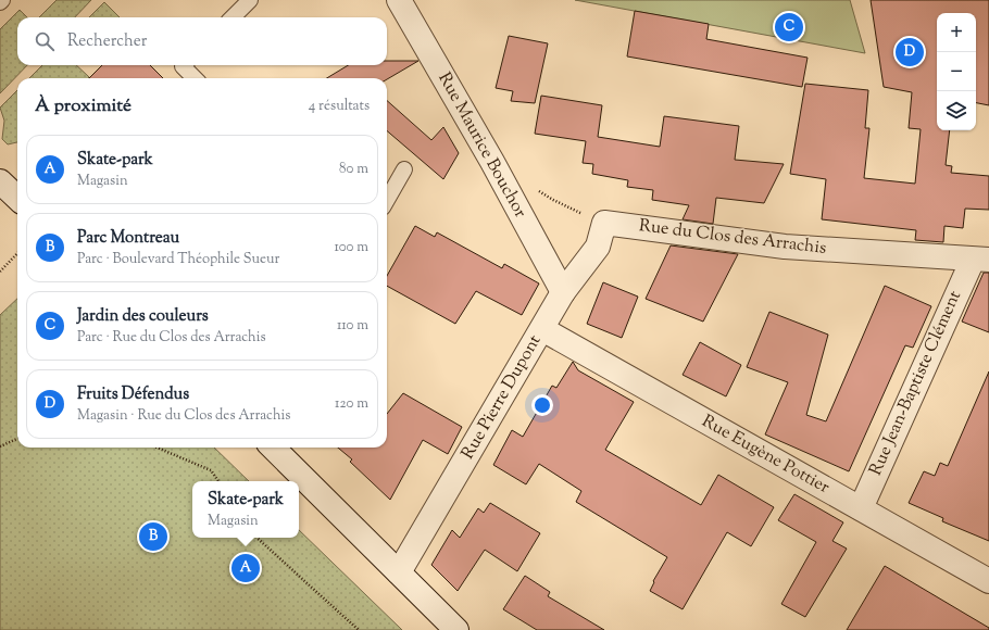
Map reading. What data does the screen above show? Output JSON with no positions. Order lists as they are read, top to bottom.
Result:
{
  "streets": {
    "street": [
      "Rue Maurice Bouchor",
      "Rue du Clos des Arrachis",
      "Rue Jean-Baptiste Clément",
      "Rue Pierre Dupont",
      "Rue Eugène Pottier"
    ]
  },
  "crossings": [
    ["Rue Maurice Bouchor", "Rue Pierre Dupont"],
    ["Rue du Clos des Arrachis", "Rue Jean-Baptiste Clément"],
    ["Rue du Clos des Arrachis", "Rue Pierre Dupont"],
    ["Rue Jean-Baptiste Clément", "Rue Eugène Pottier"],
    ["Rue Pierre Dupont", "Rue Eugène Pottier"]
  ],
  "page": {
    "pins": [
      "C",
      "D",
      "B",
      "A"
    ],
    "map_buttons": ["+", "−"],
    "search": "Rechercher",
    "heading": ["À proximité", "4 résultats"],
    "list": [
      {
        "mark": "A",
        "name": "Skate-park",
        "note": "Magasin",
        "value": "80 m"
      },
      {
        "mark": "B",
        "name": "Parc Montreau",
        "note": "Parc · Boulevard Théophile Sueur",
        "value": "100 m"
      },
      {
        "mark": "C",
        "name": "Jardin des couleurs",
        "note": "Parc · Rue du Clos des Arrachis",
        "value": "110 m"
      },
      {
        "mark": "D",
        "name": "Fruits Défendus",
        "note": "Magasin · Rue du Clos des Arrachis",
        "value": "120 m"
      }
    ],
    "popup": ["Skate-park", "Magasin"]
  }
}
